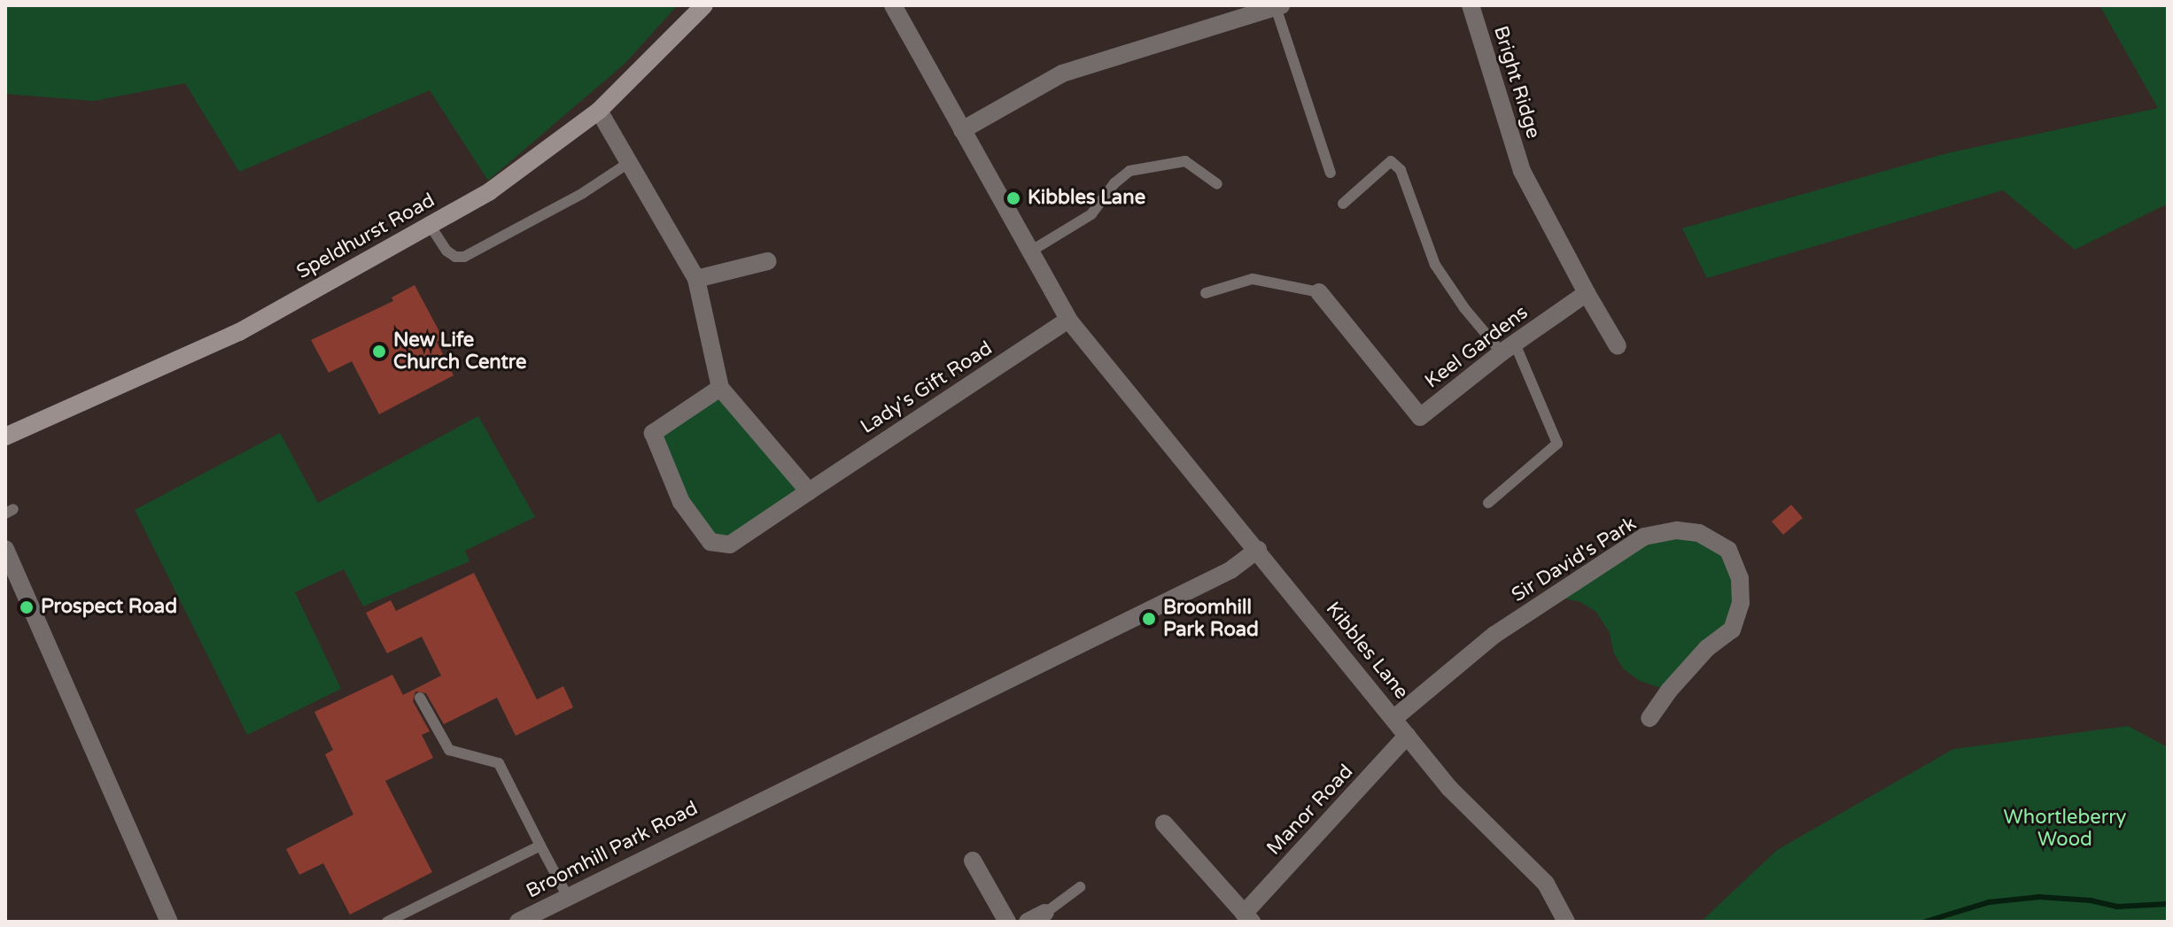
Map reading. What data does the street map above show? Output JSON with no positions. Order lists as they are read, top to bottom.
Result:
{
  "streets": {
    "street": [
      "Bright Ridge",
      "Speldhurst Road",
      "Keel Gardens",
      "Lady's Gift Road",
      "Sir David's Park",
      "Kibbles Lane",
      "Manor Road",
      "Broomhill Park Road"
    ]
  },
  "crossings": [
    ["Bright Ridge", "Keel Gardens"],
    ["Lady's Gift Road", "Kibbles Lane"],
    ["Sir David's Park", "Kibbles Lane"],
    ["Kibbles Lane", "Manor Road"],
    ["Kibbles Lane", "Broomhill Park Road"]
  ],
  "parks": ["Whortleberry Wood"],
  "places": [
    "Kibbles Lane",
    "New Life Church Centre",
    "Prospect Road",
    "Broomhill Park Road"
  ]
}
